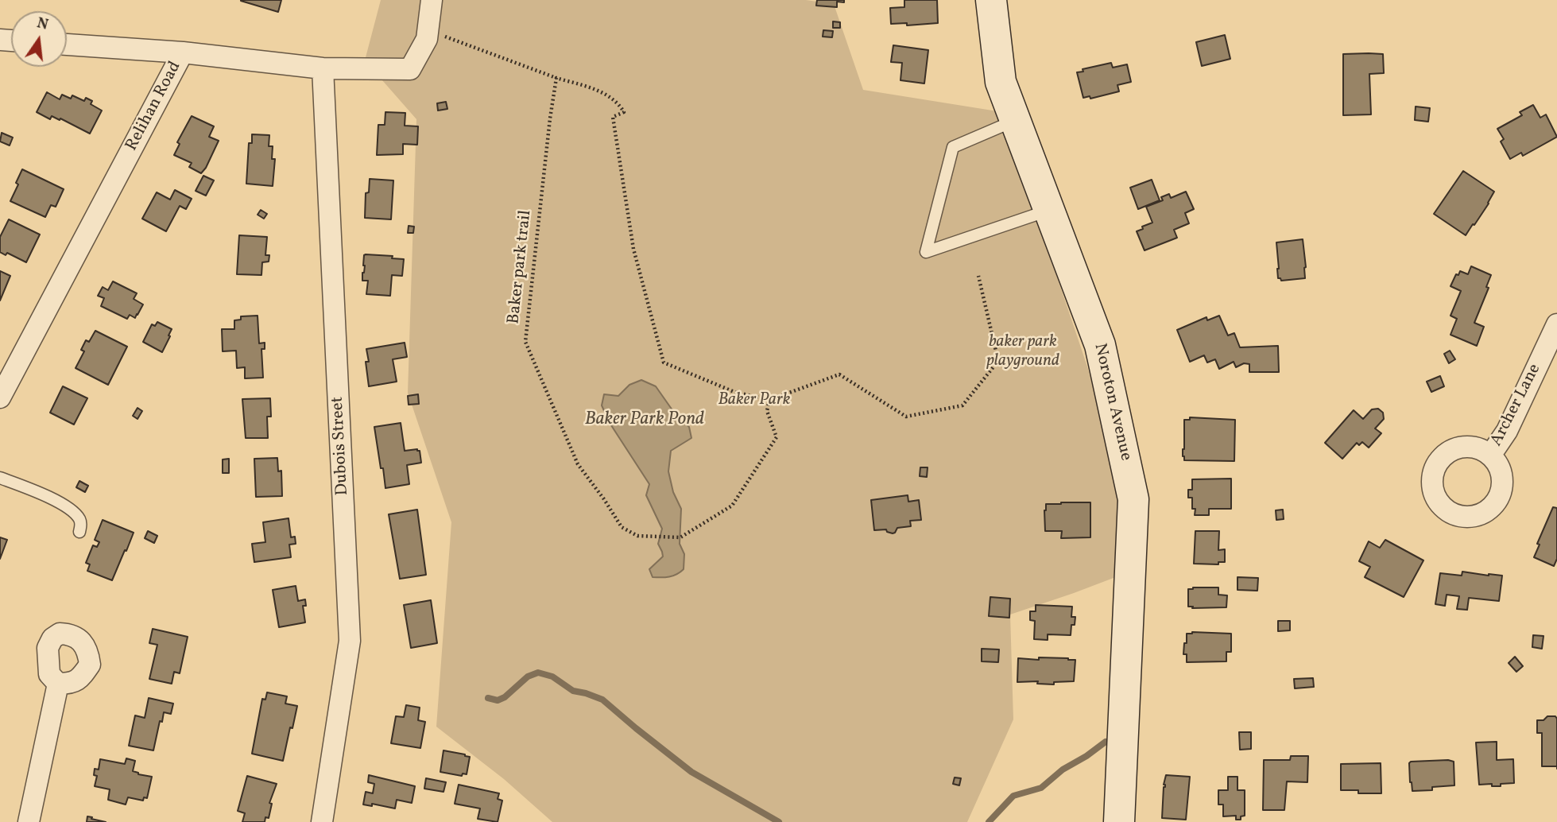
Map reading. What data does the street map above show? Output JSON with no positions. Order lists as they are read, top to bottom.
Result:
{
  "streets": {
    "main road": ["Noroton Avenue"],
    "street": ["Relihan Road", "Archer Lane", "Dubois Street"],
    "path": ["Baker park trail"]
  },
  "crossings": [
    ["Relihan Road", "Dubois Street"]
  ],
  "water": ["Baker Park Pond"],
  "parks": ["baker park playground", "Baker Park"],
  "north": "top"
}
